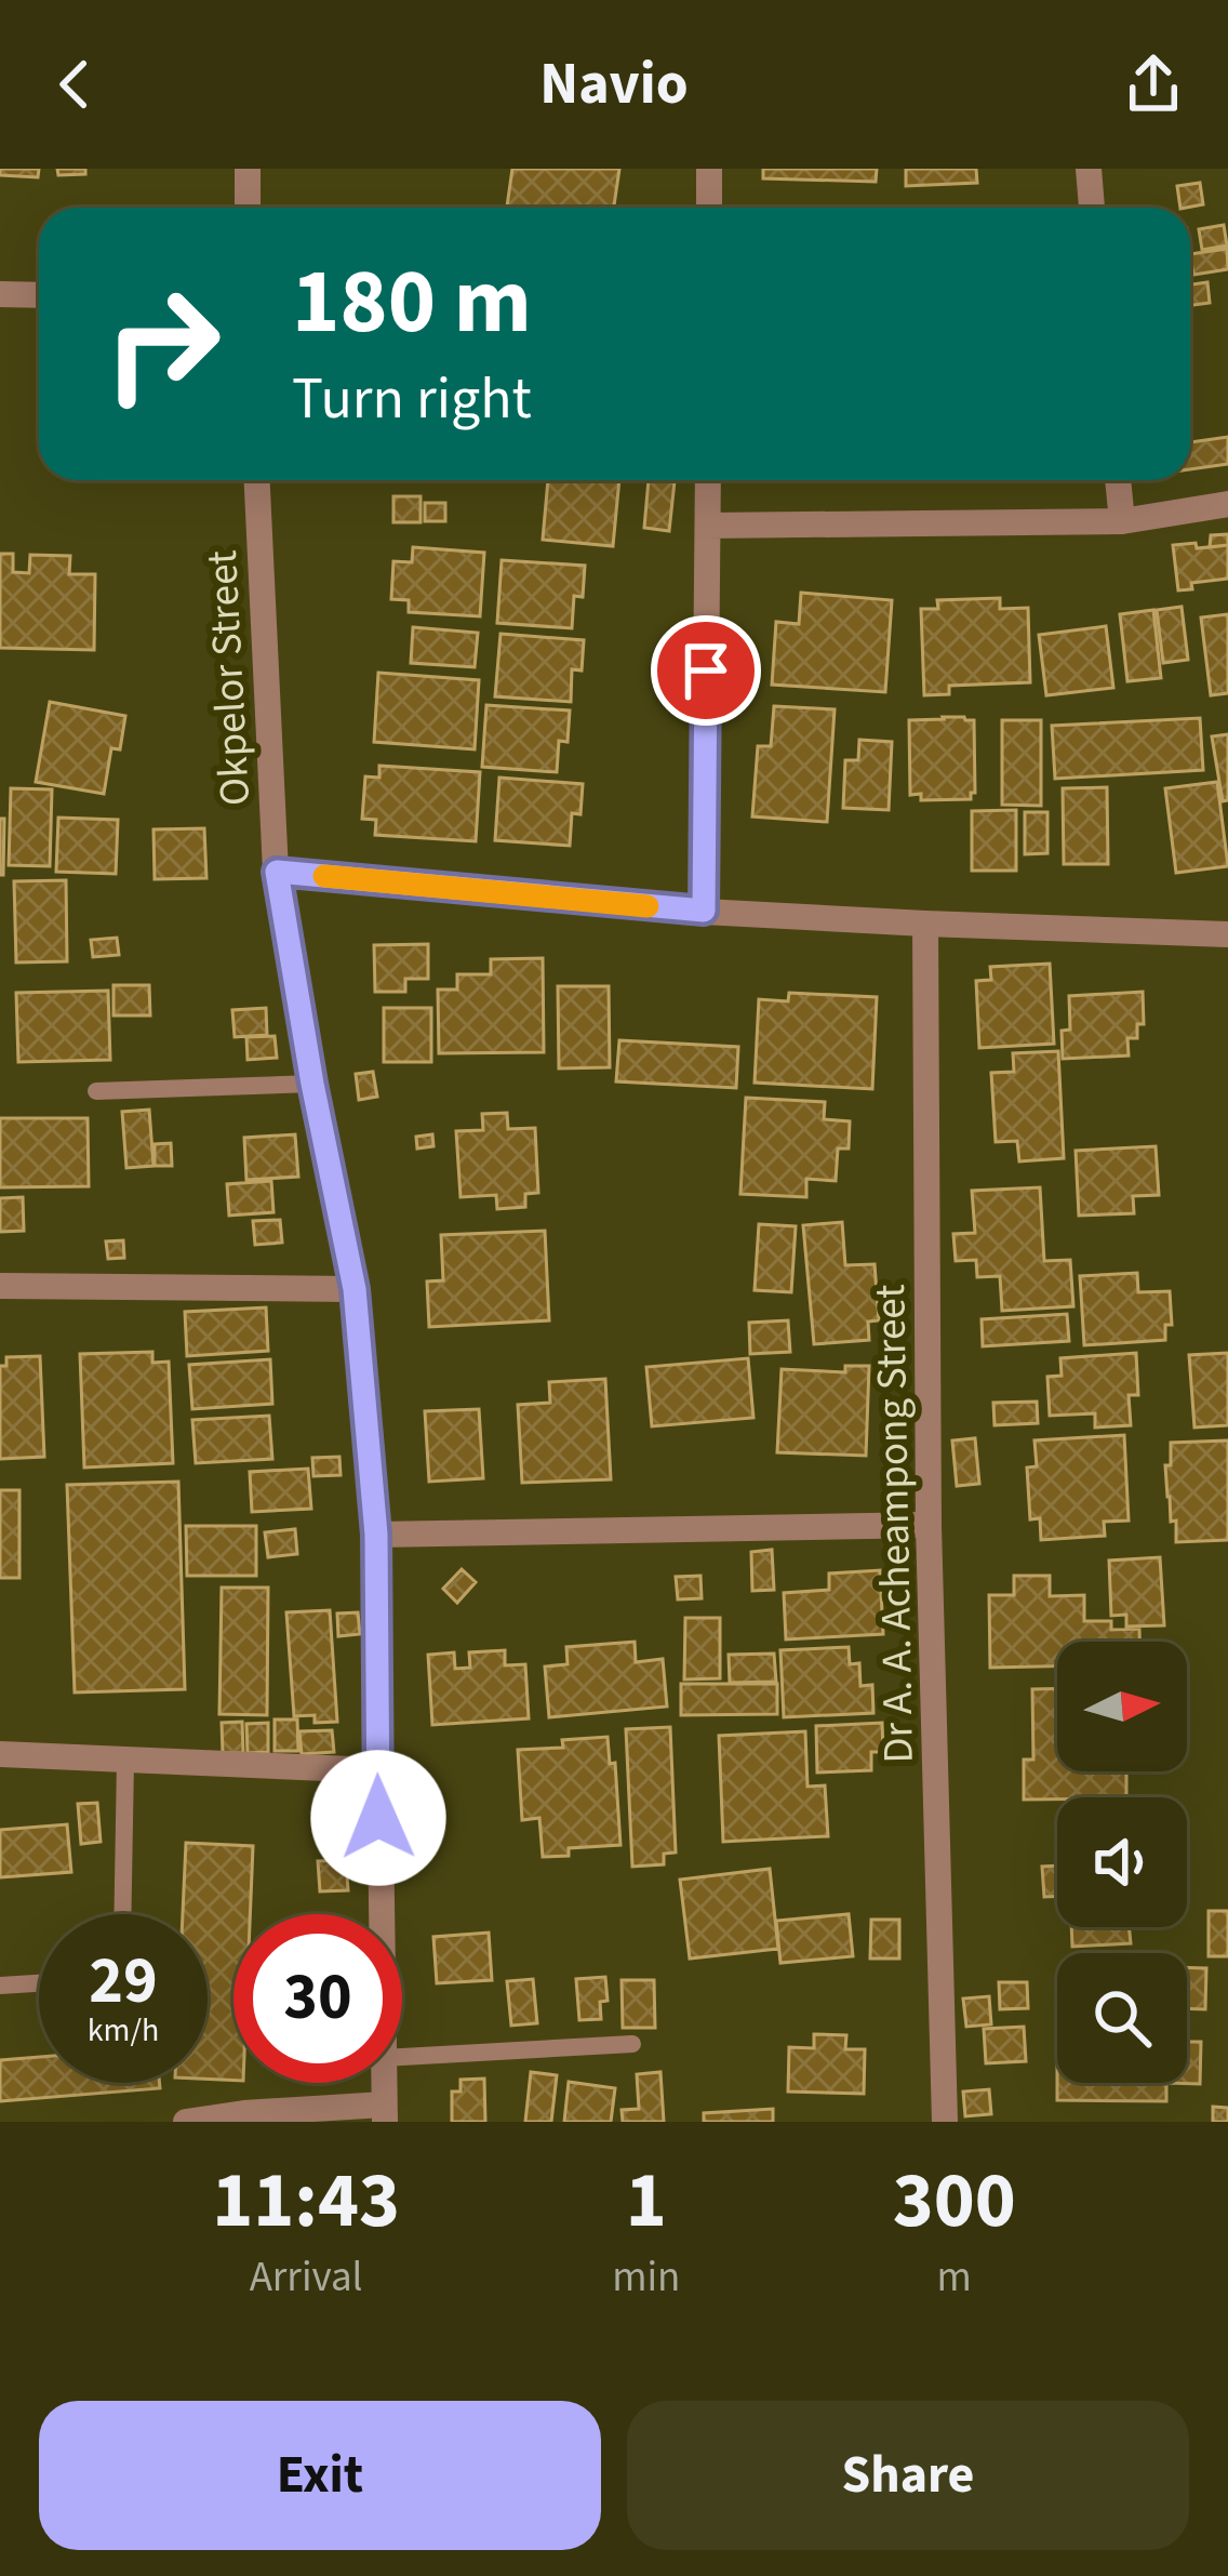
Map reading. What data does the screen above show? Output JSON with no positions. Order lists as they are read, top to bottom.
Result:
{
  "streets": {
    "street": ["Okpelor Street", "Dr A. A. Acheampong Street"]
  },
  "north": "right",
  "page": {
    "header": "Navio",
    "turn": ["180 m", "Turn right"],
    "speed": "29 km/h",
    "limit": "30",
    "eta": [
      "11:43",
      "Arrival",
      "1",
      "min",
      "300",
      "m"
    ],
    "buttons": ["Exit", "Share"]
  }
}
